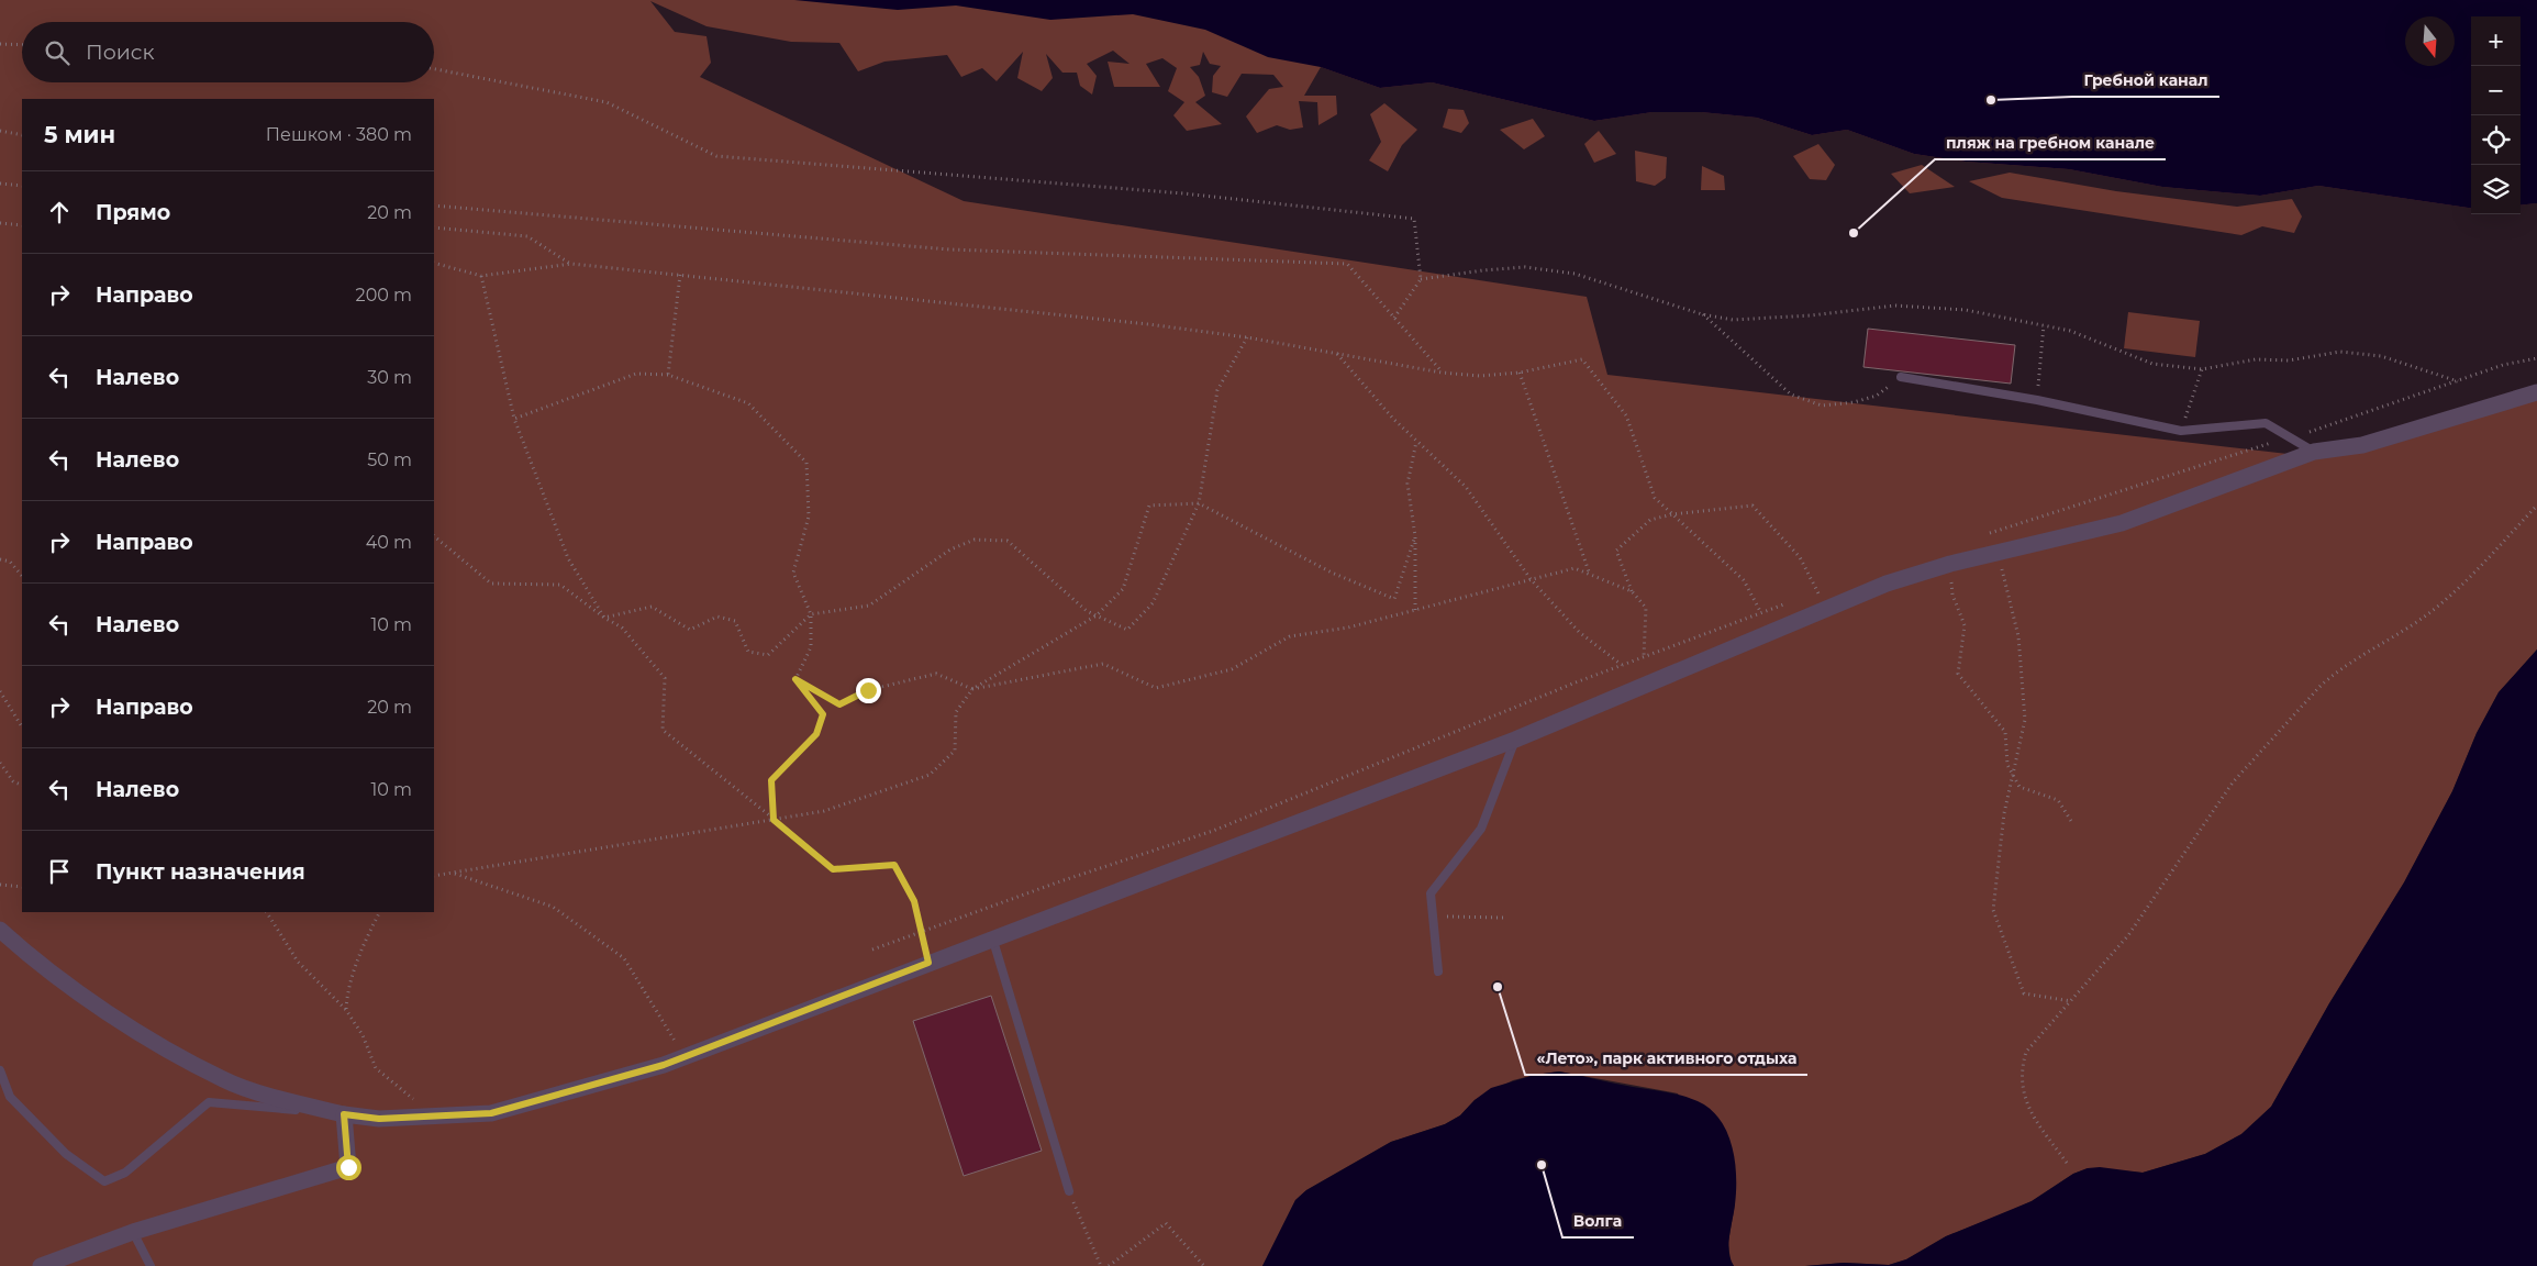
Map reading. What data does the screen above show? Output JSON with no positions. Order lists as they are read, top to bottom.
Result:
{
  "places": [
    "Гребной канал",
    "пляж на гребном канале",
    "«Лето», парк активного отдыха",
    "Волга"
  ],
  "north": "bottom",
  "page": {
    "map_buttons": ["+", "−"],
    "search": "Поиск",
    "heading": ["5 мин", "Пешком · 380 m"],
    "list": [
      ["Прямо", "20 m"],
      ["Направо", "200 m"],
      ["Налево", "30 m"],
      ["Налево", "50 m"],
      ["Направо", "40 m"],
      ["Налево", "10 m"],
      ["Направо", "20 m"],
      ["Налево", "10 m"],
      "Пункт назначения"
    ]
  }
}
